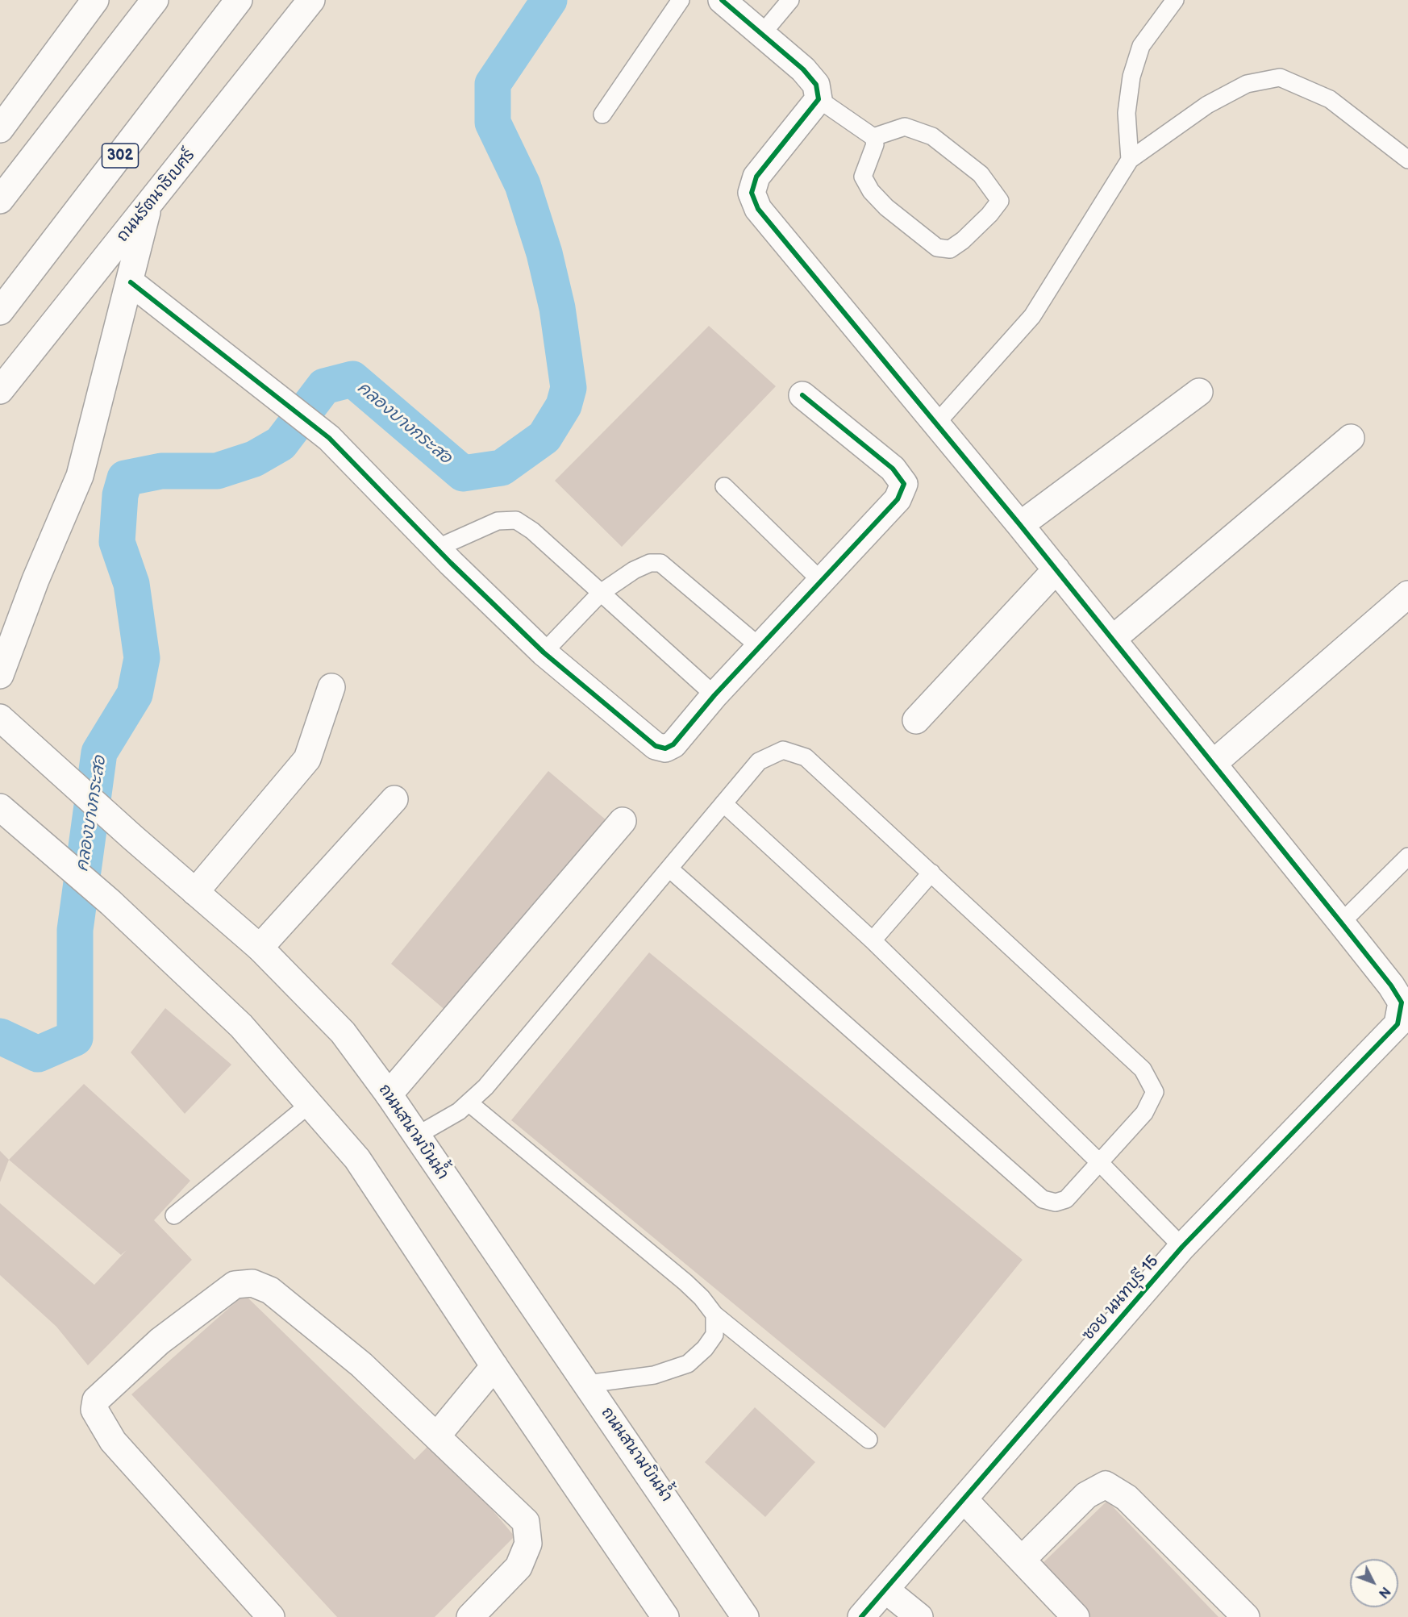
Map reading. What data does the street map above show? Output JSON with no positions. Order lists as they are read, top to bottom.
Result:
{
  "streets": {
    "street": [
      "302",
      "ถนนรัตนาธิเบศร์",
      "ถนนสนามบินน้ำ",
      "ซอย นนทบุรี 15"
    ]
  },
  "water": ["คลองบางกระสอ"],
  "north": "bottom right"
}
